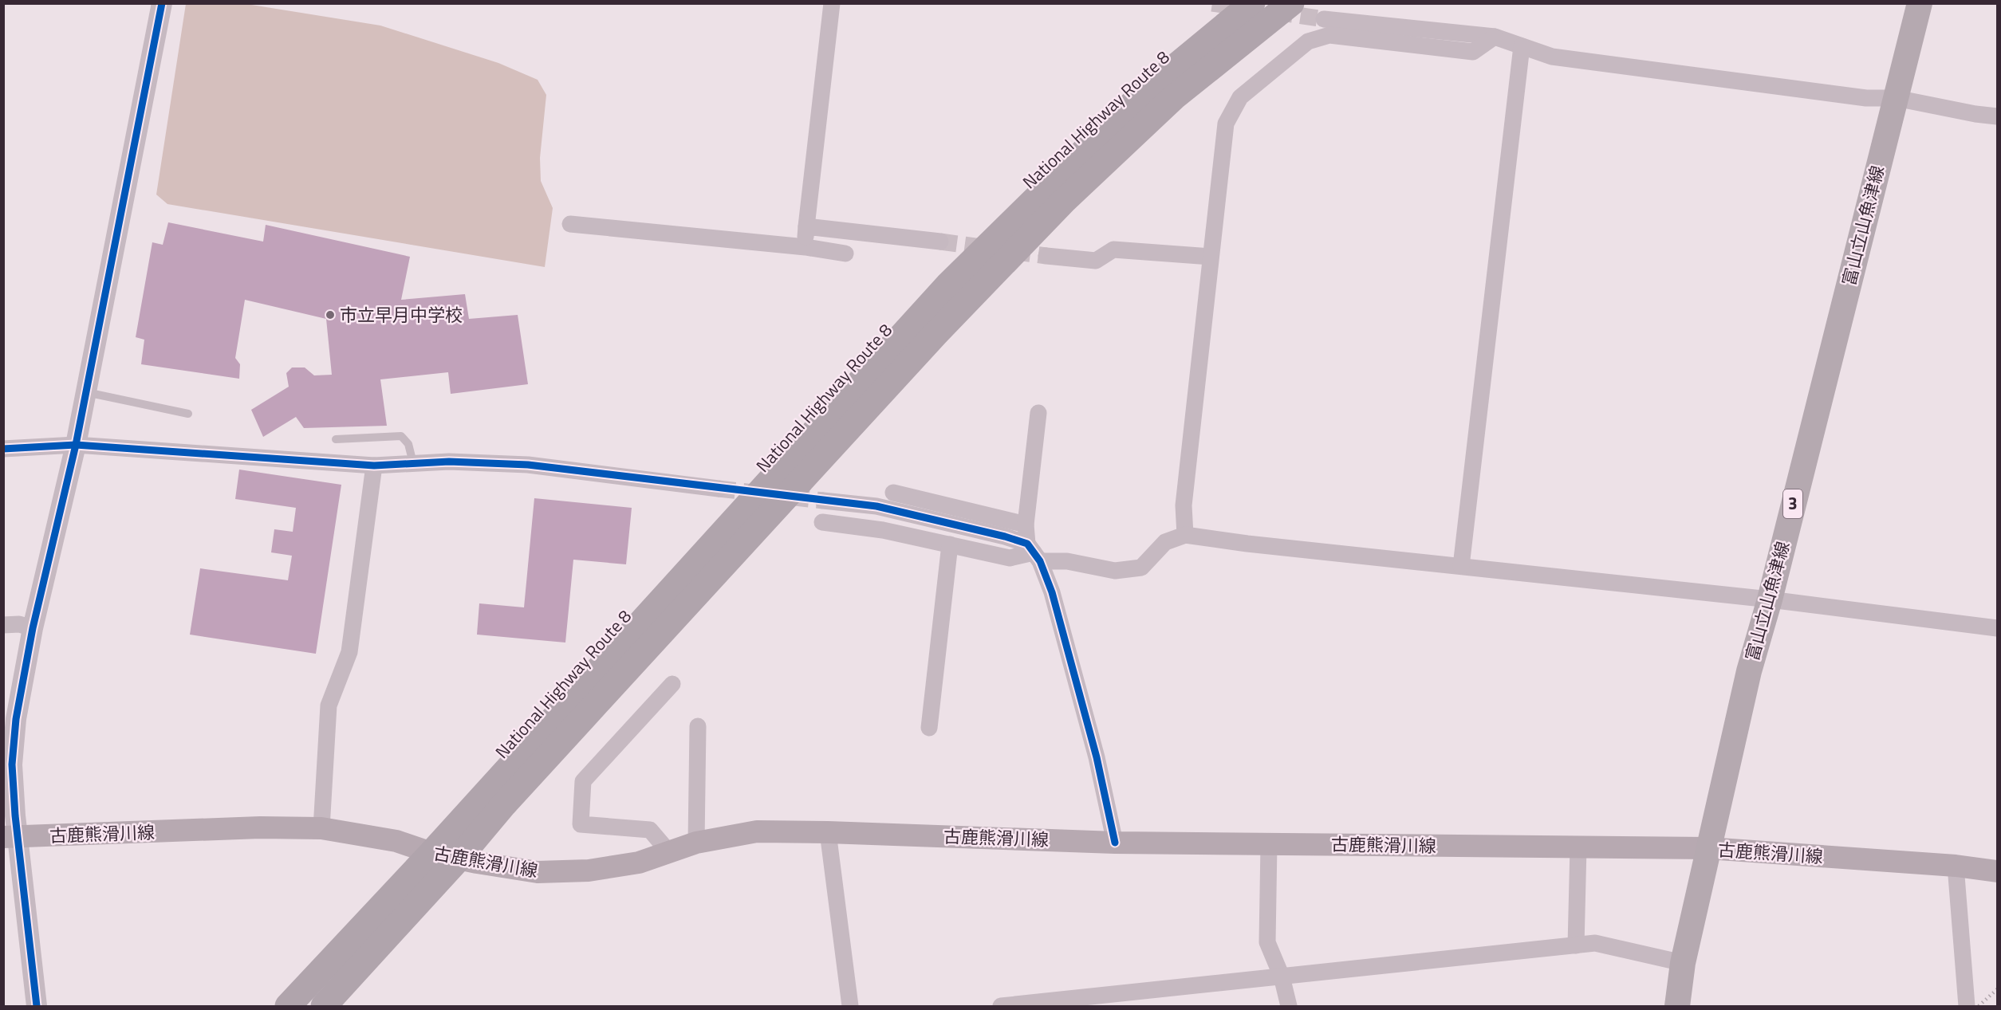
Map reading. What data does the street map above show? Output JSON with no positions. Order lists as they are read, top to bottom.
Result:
{
  "streets": {
    "highway": ["National Highway Route 8"],
    "main road": ["富山立山魚津線", "3", "古鹿熊滑川線"]
  },
  "crossings": [
    ["National Highway Route 8", "古鹿熊滑川線"],
    ["富山立山魚津線", "古鹿熊滑川線"]
  ],
  "places": ["市立早月中学校"]
}
